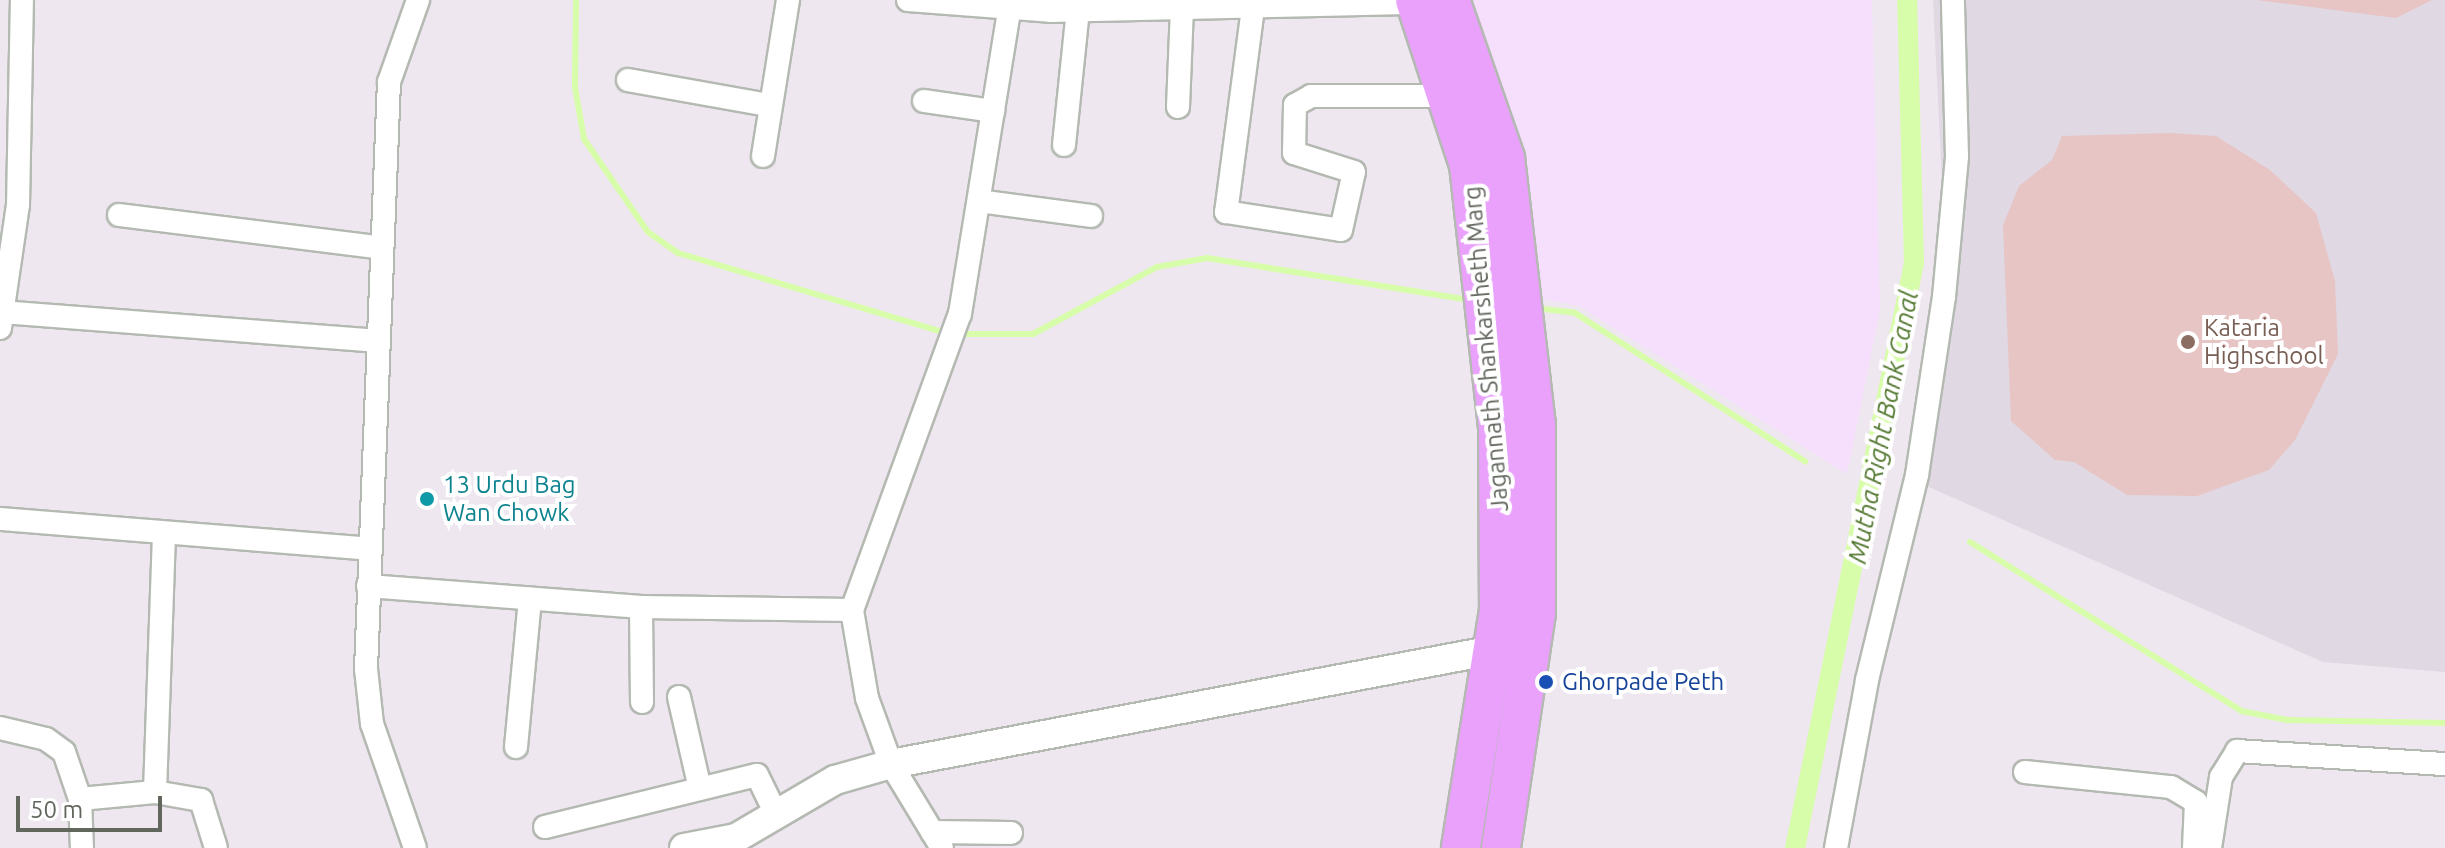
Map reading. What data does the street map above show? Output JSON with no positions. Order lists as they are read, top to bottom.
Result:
{
  "streets": {
    "highway": ["Jagannath Shankarsheth Marg"]
  },
  "water": ["Mutha Right Bank Canal"],
  "places": ["Kataria Highschool", "13 Urdu Bag Wan Chowk", "Ghorpade Peth"],
  "scale_bar": "50 m"
}
